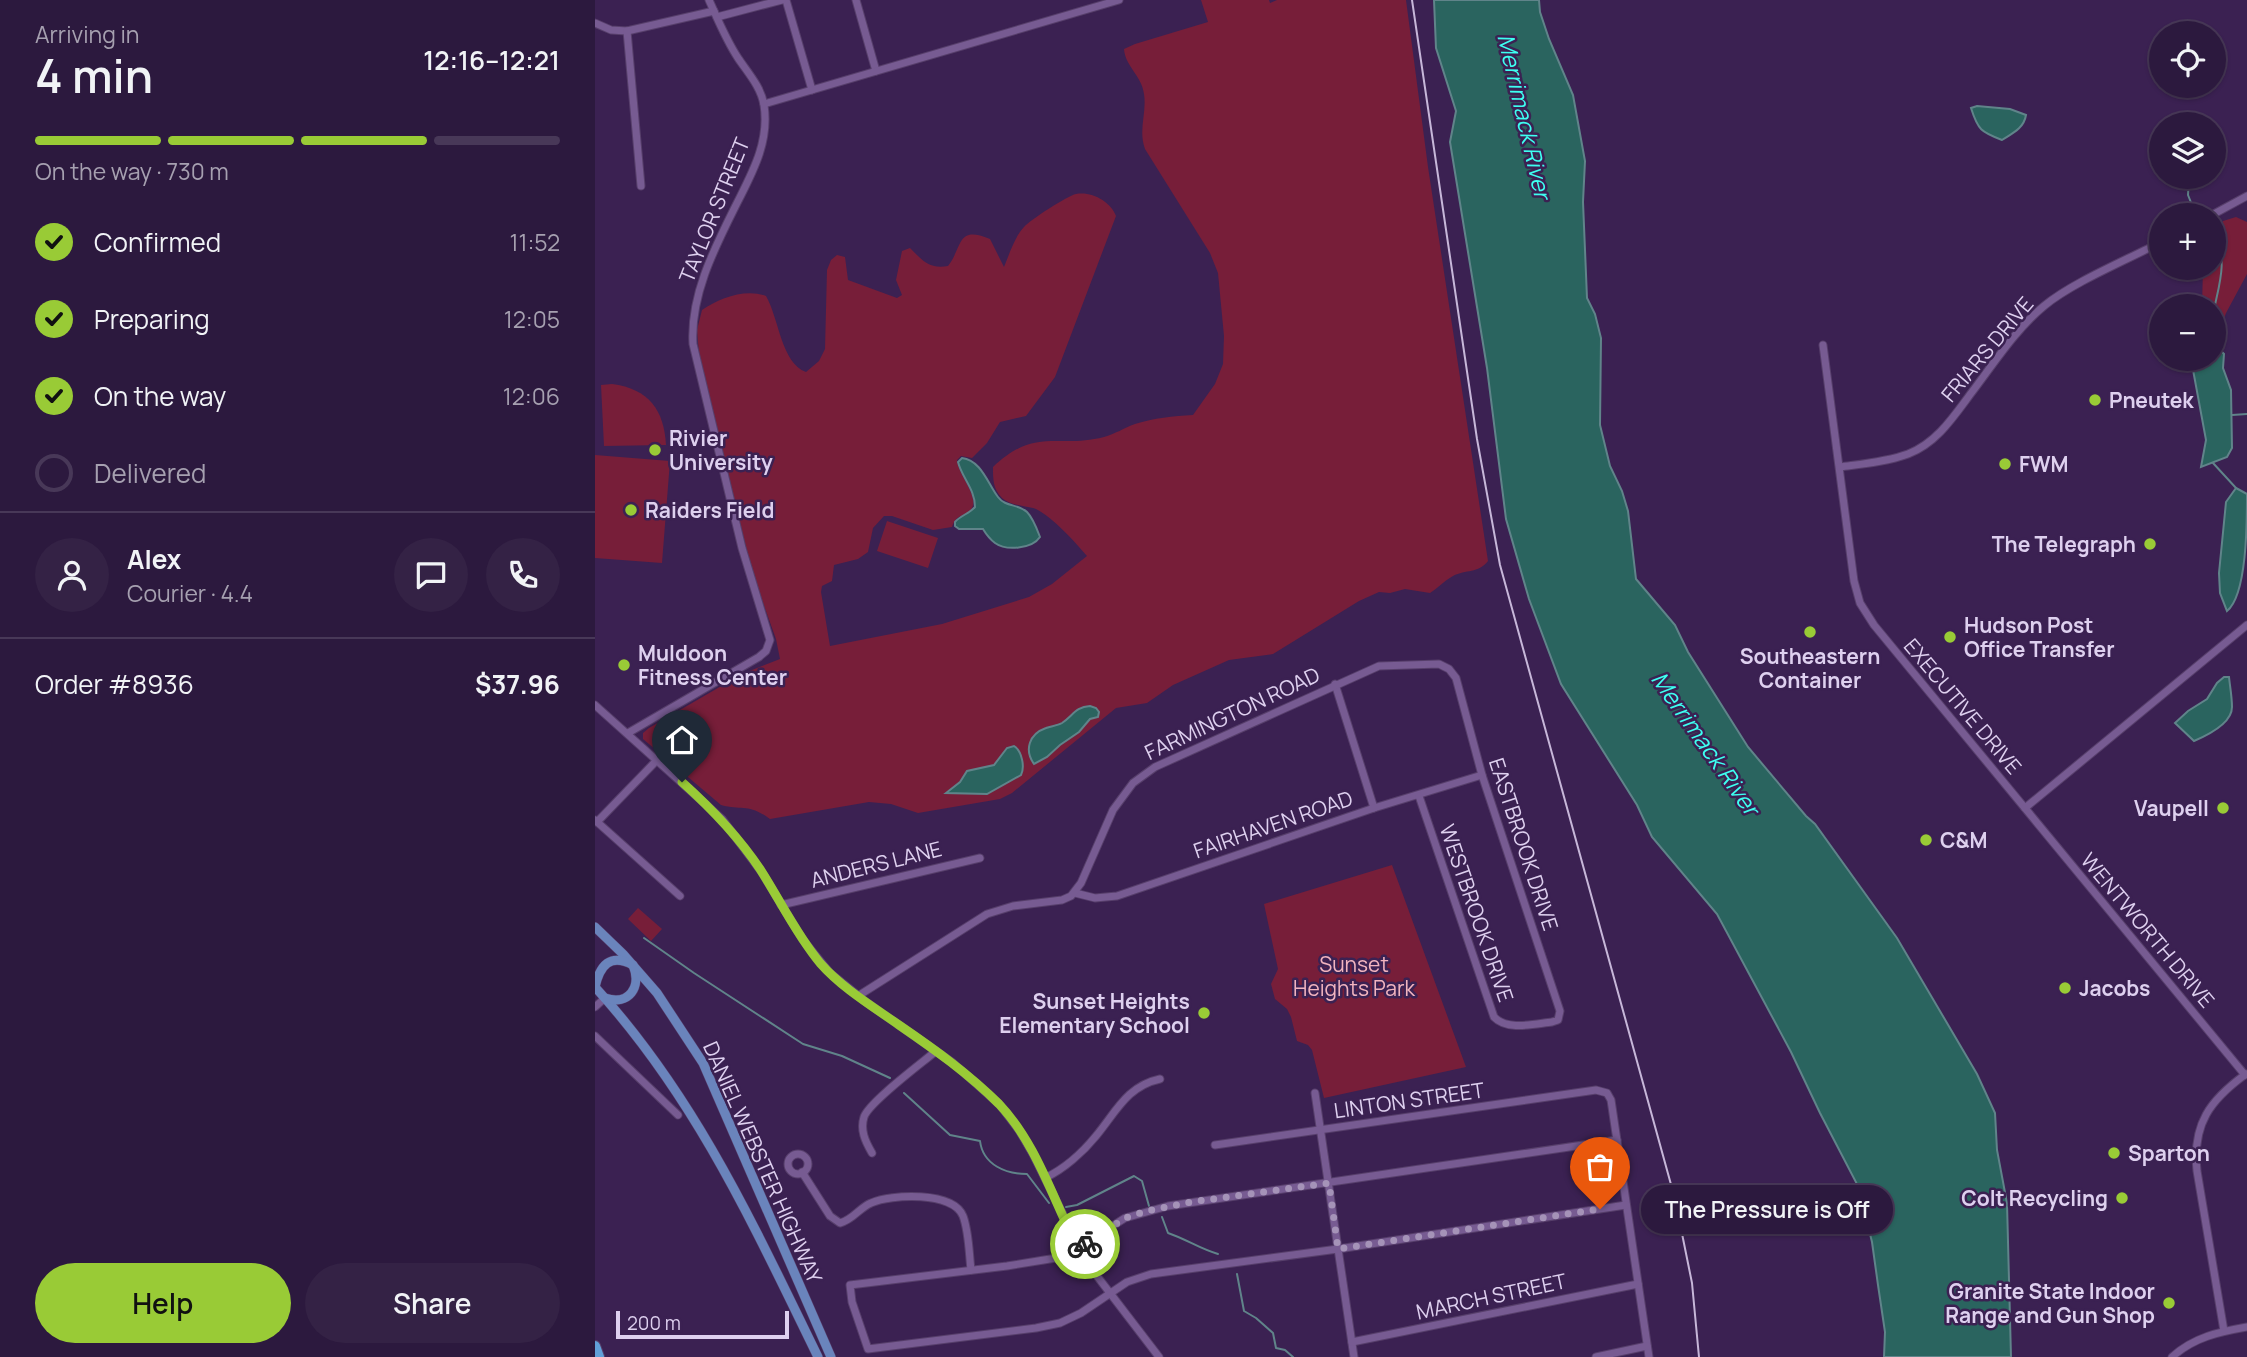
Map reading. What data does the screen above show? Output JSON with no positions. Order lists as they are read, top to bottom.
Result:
{
  "streets": {
    "main road": ["DANIEL WEBSTER HIGHWAY"],
    "street": [
      "TAYLOR STREET",
      "FRIARS DRIVE",
      "EXECUTIVE DRIVE",
      "FARMINGTON ROAD",
      "FAIRHAVEN ROAD",
      "EASTBROOK DRIVE",
      "ANDERS LANE",
      "WESTBROOK DRIVE",
      "WENTWORTH DRIVE",
      "LINTON STREET",
      "MARCH STREET"
    ]
  },
  "crossings": [
    ["FRIARS DRIVE", "EXECUTIVE DRIVE"],
    ["EXECUTIVE DRIVE", "WENTWORTH DRIVE"],
    ["FARMINGTON ROAD", "FAIRHAVEN ROAD"],
    ["FARMINGTON ROAD", "EASTBROOK DRIVE"],
    ["FAIRHAVEN ROAD", "EASTBROOK DRIVE"],
    ["FAIRHAVEN ROAD", "WESTBROOK DRIVE"],
    ["EASTBROOK DRIVE", "WESTBROOK DRIVE"]
  ],
  "water": ["Merrimack River"],
  "parks": ["Sunset Heights Park"],
  "places": [
    "Pneutek",
    "Rivier University",
    "FWM",
    "Raiders Field",
    "The Telegraph",
    "Southeastern Container",
    "Hudson Post Office Transfer",
    "Muldoon Fitness Center",
    "Vaupell",
    "C&M",
    "Jacobs",
    "Sunset Heights Elementary School",
    "Sparton",
    "Colt Recycling",
    "The Pressure is Off",
    "Granite State Indoor Range and Gun Shop"
  ],
  "scale_bar": "200 m",
  "page": {
    "heading": ["4 min", "Arriving in", "12:16–12:21"],
    "panel": [
      "Alex",
      "Courier · 4.4",
      "Order #8936",
      "$37.96"
    ],
    "map_buttons": ["+", "−"],
    "bar": "On the way · 730 m",
    "list": [
      ["Confirmed", "11:52"],
      ["Preparing", "12:05"],
      ["On the way", "12:06"],
      "Delivered"
    ],
    "bubble": "The Pressure is Off",
    "buttons": ["Help", "Share"],
    "scale": "200 m"
  }
}
